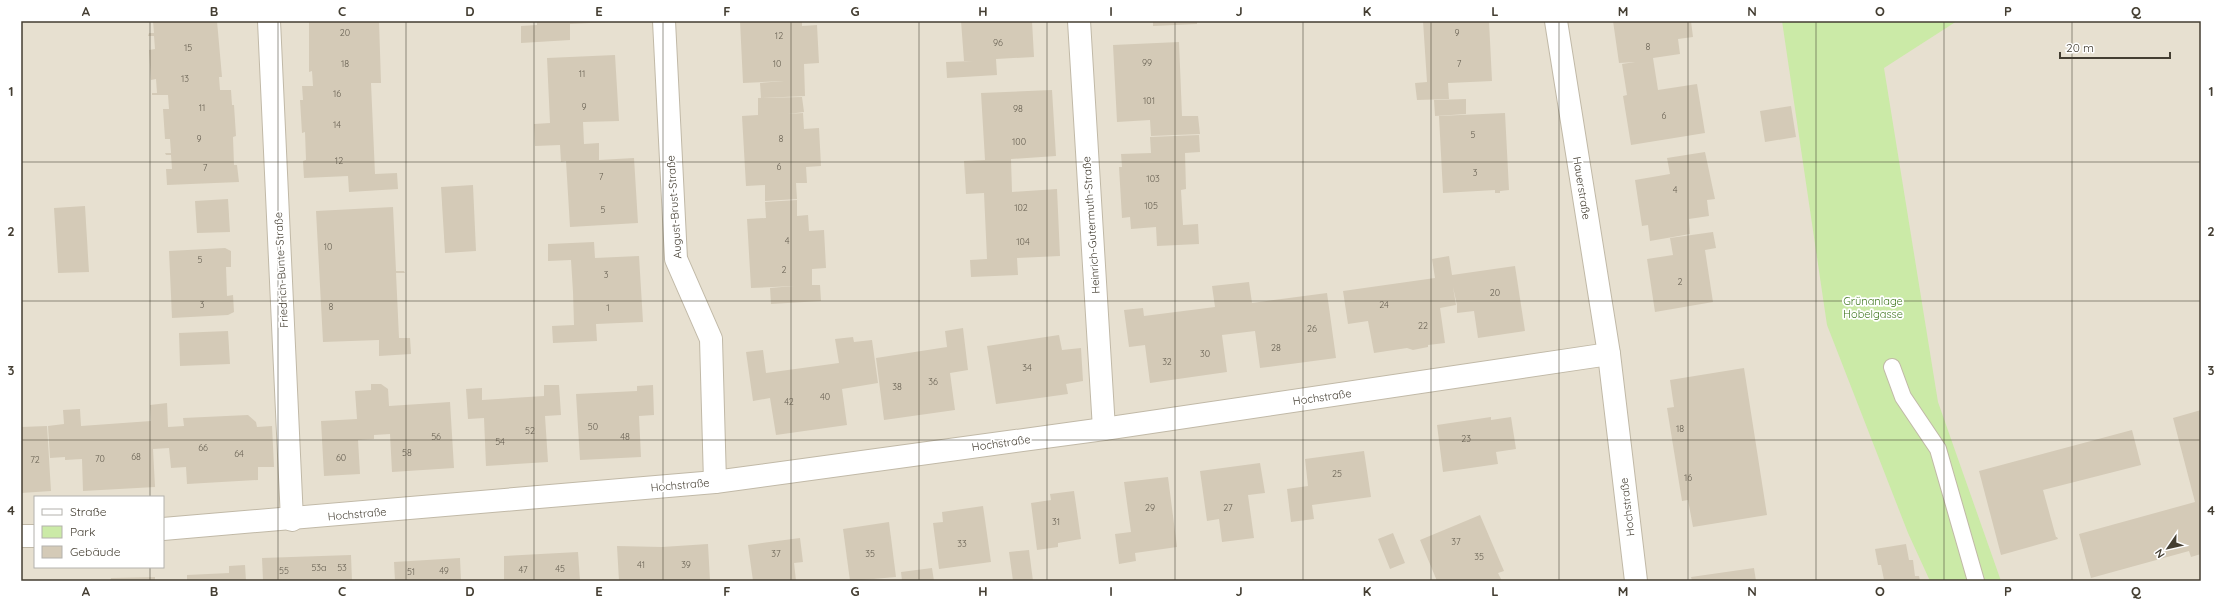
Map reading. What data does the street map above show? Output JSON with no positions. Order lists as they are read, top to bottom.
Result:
{
  "streets": {
    "street": [
      "Hauerstraße",
      "August-Brust-Straße",
      "Heinrich-Gutermuth-Straße",
      "Friedrich-Bunte-Straße",
      "Hochstraße"
    ]
  },
  "crossings": [
    ["Hauerstraße", "Hochstraße"],
    ["August-Brust-Straße", "Hochstraße"],
    ["Heinrich-Gutermuth-Straße", "Hochstraße"],
    ["Friedrich-Bunte-Straße", "Hochstraße"]
  ],
  "parks": ["Grünanlage Hobelgasse"],
  "house_numbers": [
    "20",
    "9",
    "12",
    "96",
    "8",
    "15",
    "99",
    "18",
    "10",
    "7",
    "11",
    "13",
    "16",
    "101",
    "9",
    "11",
    "98",
    "6",
    "14",
    "5",
    "9",
    "8",
    "100",
    "12",
    "6",
    "7",
    "3",
    "7",
    "103",
    "4",
    "105",
    "102",
    "5",
    "4",
    "104",
    "10",
    "5",
    "2",
    "3",
    "2",
    "20",
    "3",
    "24",
    "8",
    "1",
    "22",
    "26",
    "28",
    "30",
    "32",
    "34",
    "36",
    "38",
    "40",
    "42",
    "50",
    "18",
    "52",
    "56",
    "48",
    "23",
    "54",
    "66",
    "58",
    "64",
    "68",
    "60",
    "70",
    "72",
    "25",
    "16",
    "29",
    "27",
    "31",
    "37",
    "33",
    "37",
    "35",
    "35",
    "41",
    "39",
    "53a",
    "53",
    "45",
    "47",
    "55",
    "49",
    "51"
  ],
  "legend": ["Straße", "Park", "Gebäude"],
  "scale_bar": "20 m",
  "north": "bottom left",
  "grid": {
    "columns": [
      "A",
      "B",
      "C",
      "D",
      "E",
      "F",
      "G",
      "H",
      "I",
      "J",
      "K",
      "L",
      "M",
      "N",
      "O",
      "P",
      "Q"
    ],
    "rows": [
      "1",
      "2",
      "3",
      "4"
    ]
  }
}
